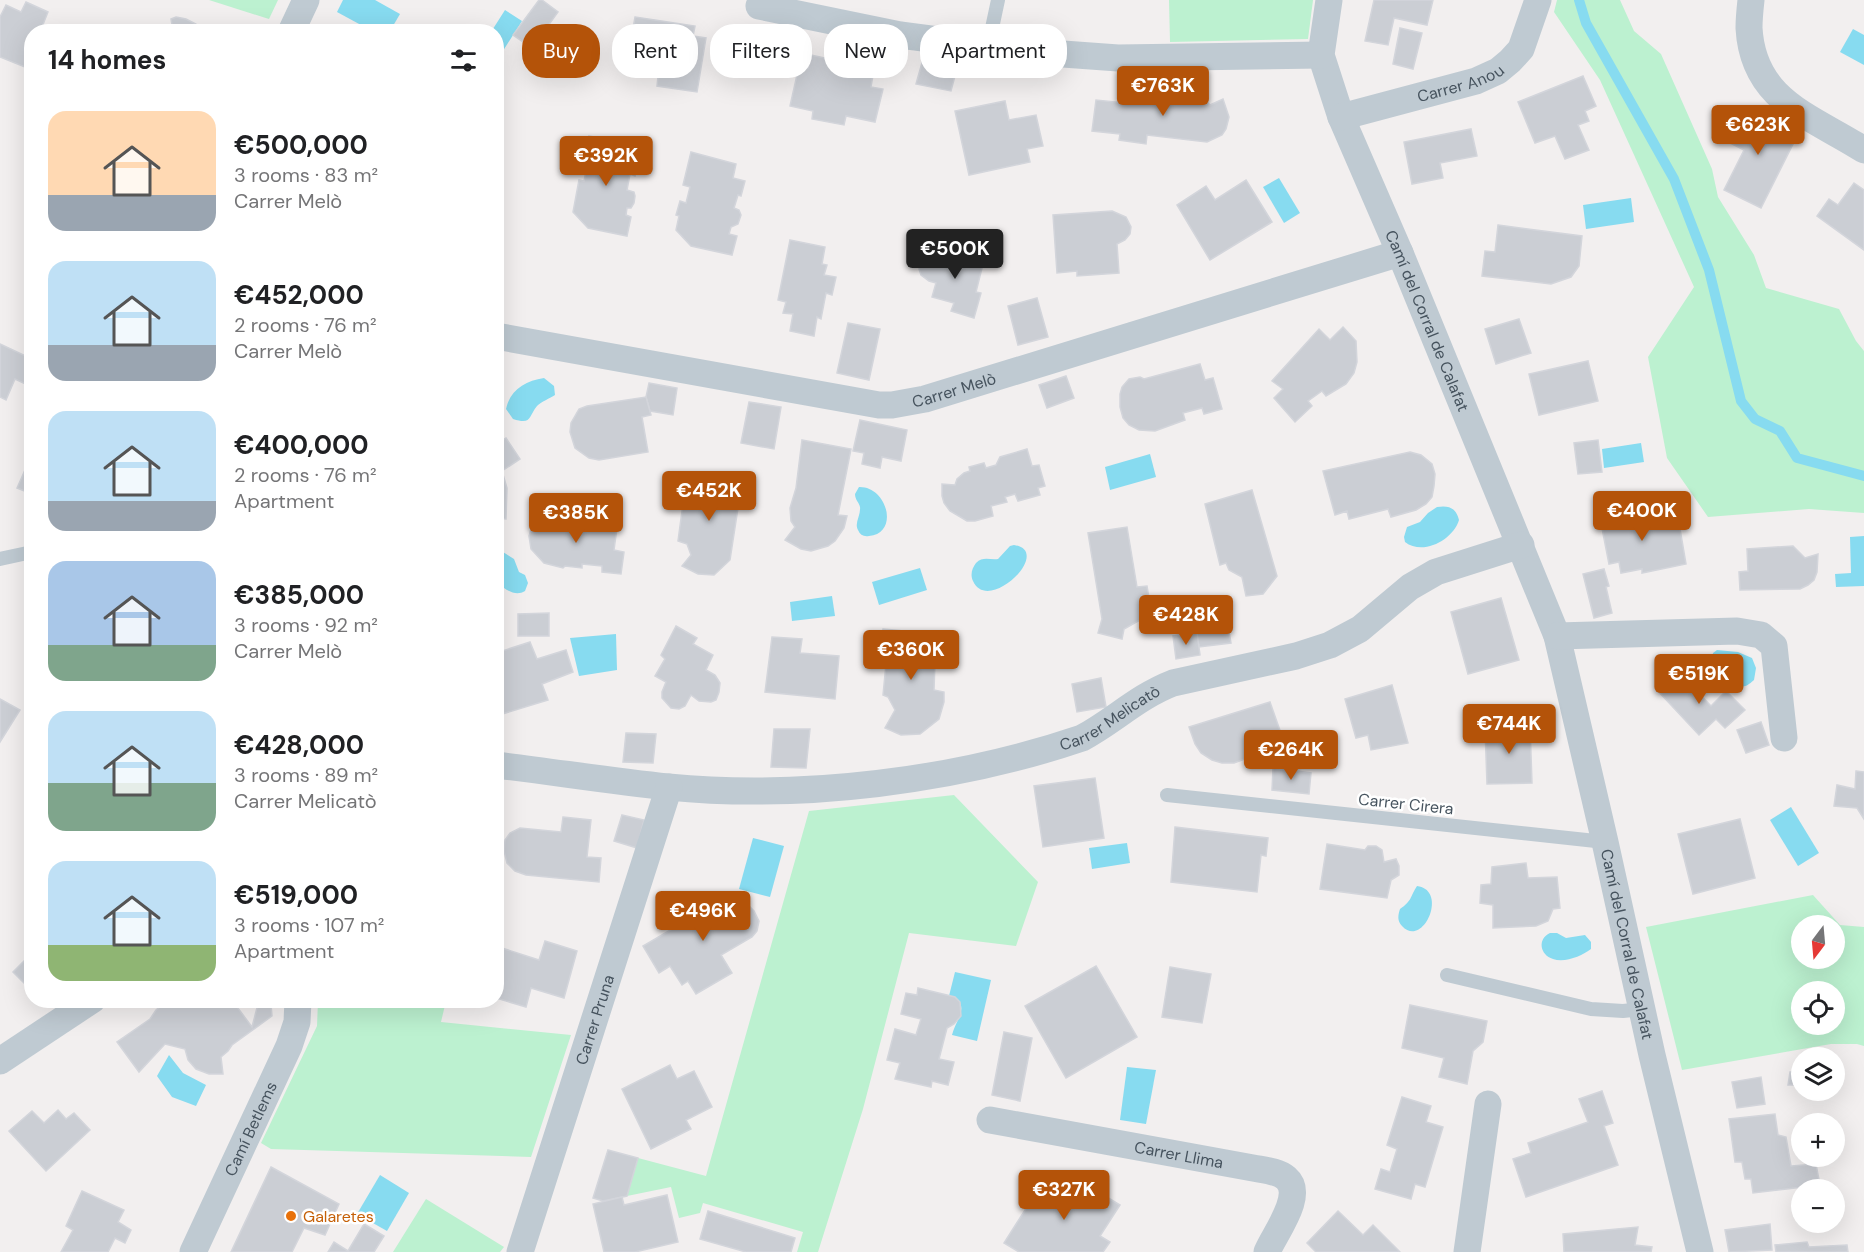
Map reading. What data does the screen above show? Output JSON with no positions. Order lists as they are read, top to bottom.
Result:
{
  "streets": {
    "street": [
      "Carrer Anou",
      "Camí del Corral de Calafat",
      "Carrer Melò",
      "Carrer Melicatò",
      "Carrer Pruna",
      "Camí Betlems",
      "Carrer Llima"
    ],
    "lane": ["Carrer Cirera"]
  },
  "crossings": [
    ["Carrer Anou", "Camí del Corral de Calafat"],
    ["Camí del Corral de Calafat", "Carrer Melò"],
    ["Camí del Corral de Calafat", "Carrer Melicatò"],
    ["Camí del Corral de Calafat", "Carrer Cirera"],
    ["Carrer Melicatò", "Carrer Pruna"]
  ],
  "places": ["Galaretes"],
  "north": "bottom",
  "page": {
    "chip": [
      "Buy",
      "Rent",
      "Filters",
      "New",
      "Apartment"
    ],
    "heading": "14 homes",
    "price": [
      "€763K",
      "€623K",
      "€392K",
      "€500K",
      "€452K",
      "€400K",
      "€385K",
      "€428K",
      "€360K",
      "€519K",
      "€744K",
      "€264K",
      "€496K",
      "€327K"
    ],
    "list": [
      {
        "name": "€500,000",
        "note": "3 rooms · 83 m² · Carrer Melò"
      },
      {
        "name": "€452,000",
        "note": "2 rooms · 76 m² · Carrer Melò"
      },
      {
        "name": "€400,000",
        "note": "2 rooms · 76 m² · Apartment"
      },
      {
        "name": "€385,000",
        "note": "3 rooms · 92 m² · Carrer Melò"
      },
      {
        "name": "€428,000",
        "note": "3 rooms · 89 m² · Carrer Melicatò"
      },
      {
        "name": "€519,000",
        "note": "3 rooms · 107 m² · Apartment"
      }
    ],
    "map_buttons": ["+", "−"]
  }
}
